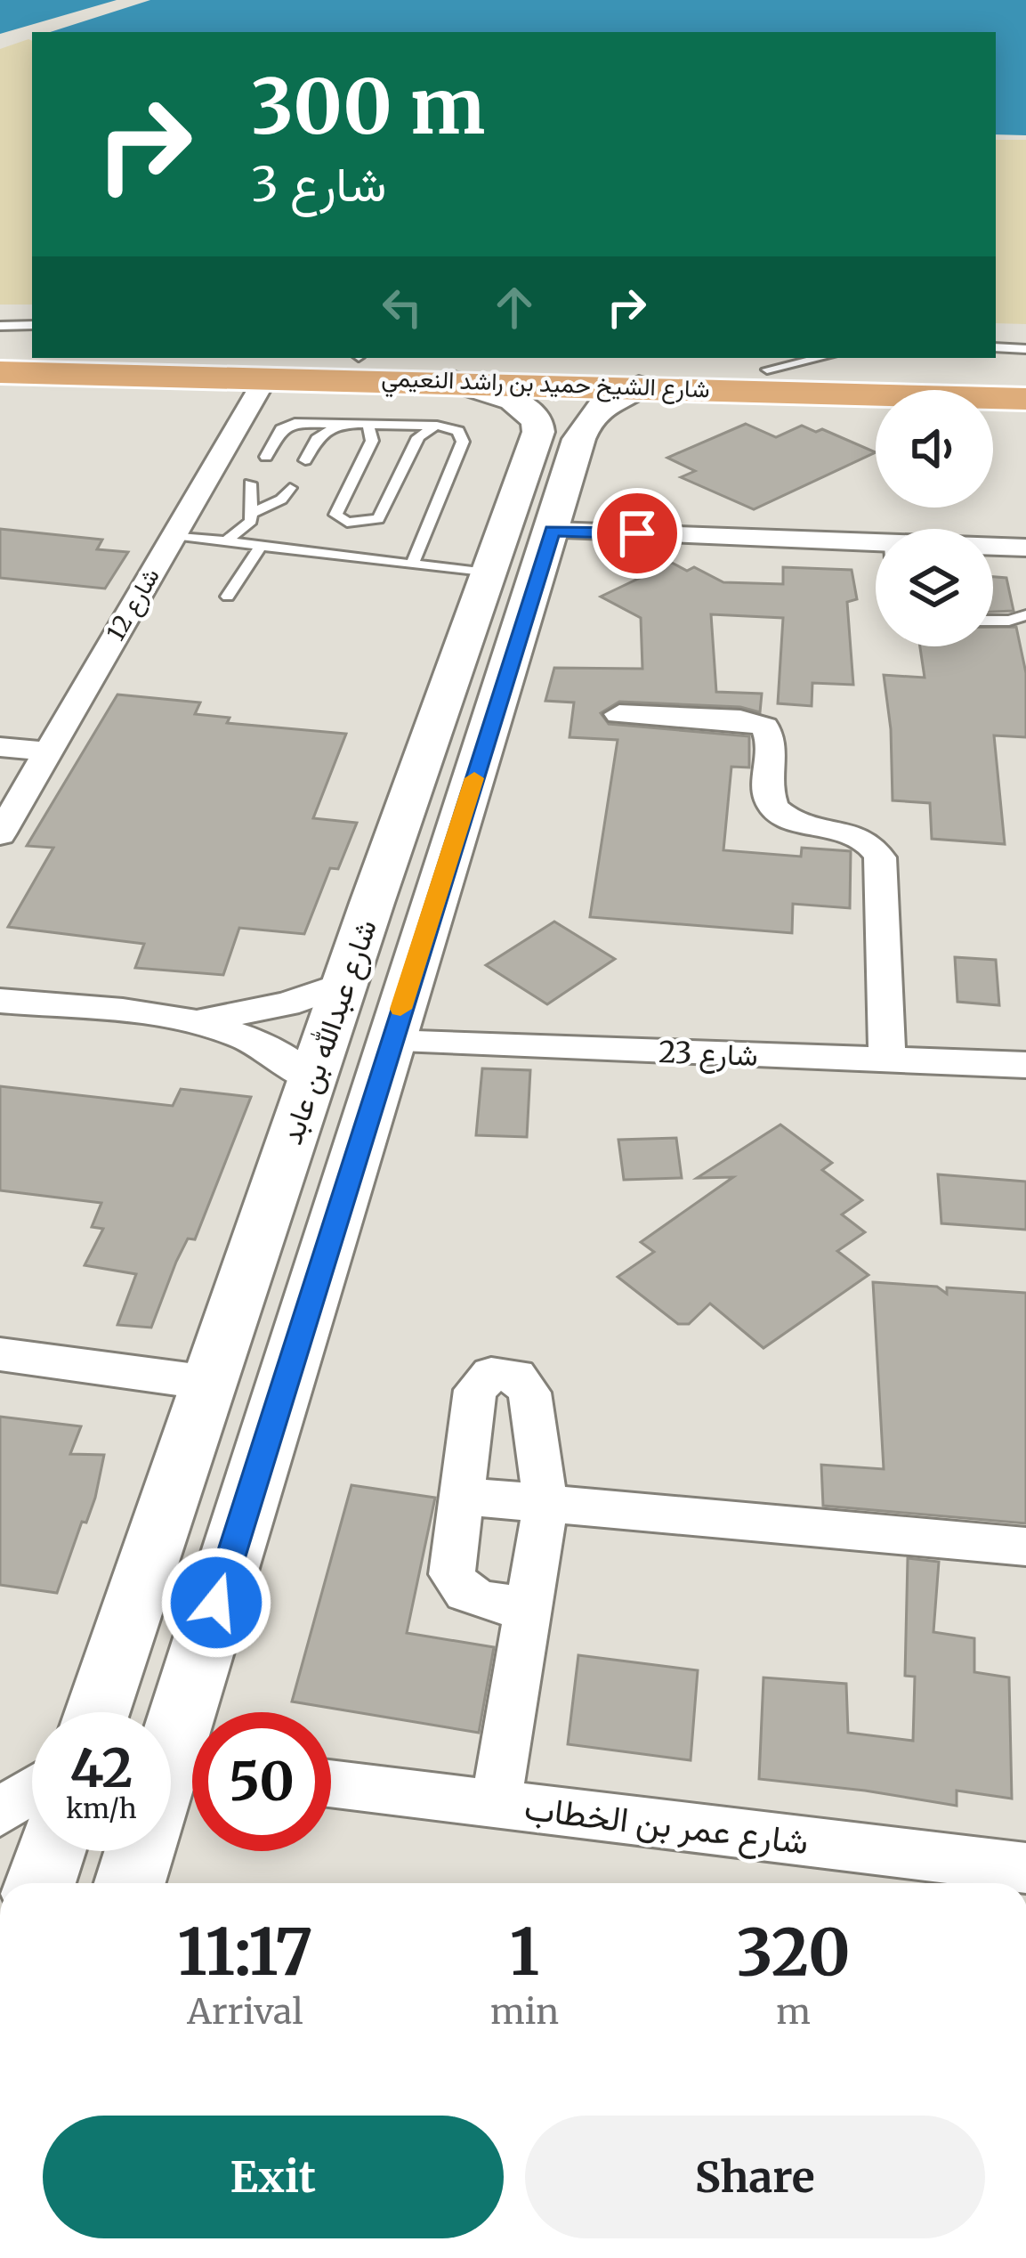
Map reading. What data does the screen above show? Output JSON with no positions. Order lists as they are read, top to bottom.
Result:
{
  "streets": {
    "main road": ["شارع الشيخ حميد بن راشد النعيمي", "شارع عبدالله بن عابد"],
    "street": ["شارع 12", "شارع 23", "شارع عمر بن الخطاب"]
  },
  "crossings": [
    ["شارع الشيخ حميد بن راشد النعيمي", "شارع 12"],
    ["شارع الشيخ حميد بن راشد النعيمي", "شارع عبدالله بن عابد"],
    ["شارع عبدالله بن عابد", "شارع 23"]
  ],
  "page": {
    "turn": ["300 m", "شارع 3"],
    "speed": "42 km/h",
    "limit": "50",
    "eta": [
      "11:17",
      "Arrival",
      "1",
      "min",
      "320",
      "m"
    ],
    "buttons": ["Exit", "Share"]
  }
}
